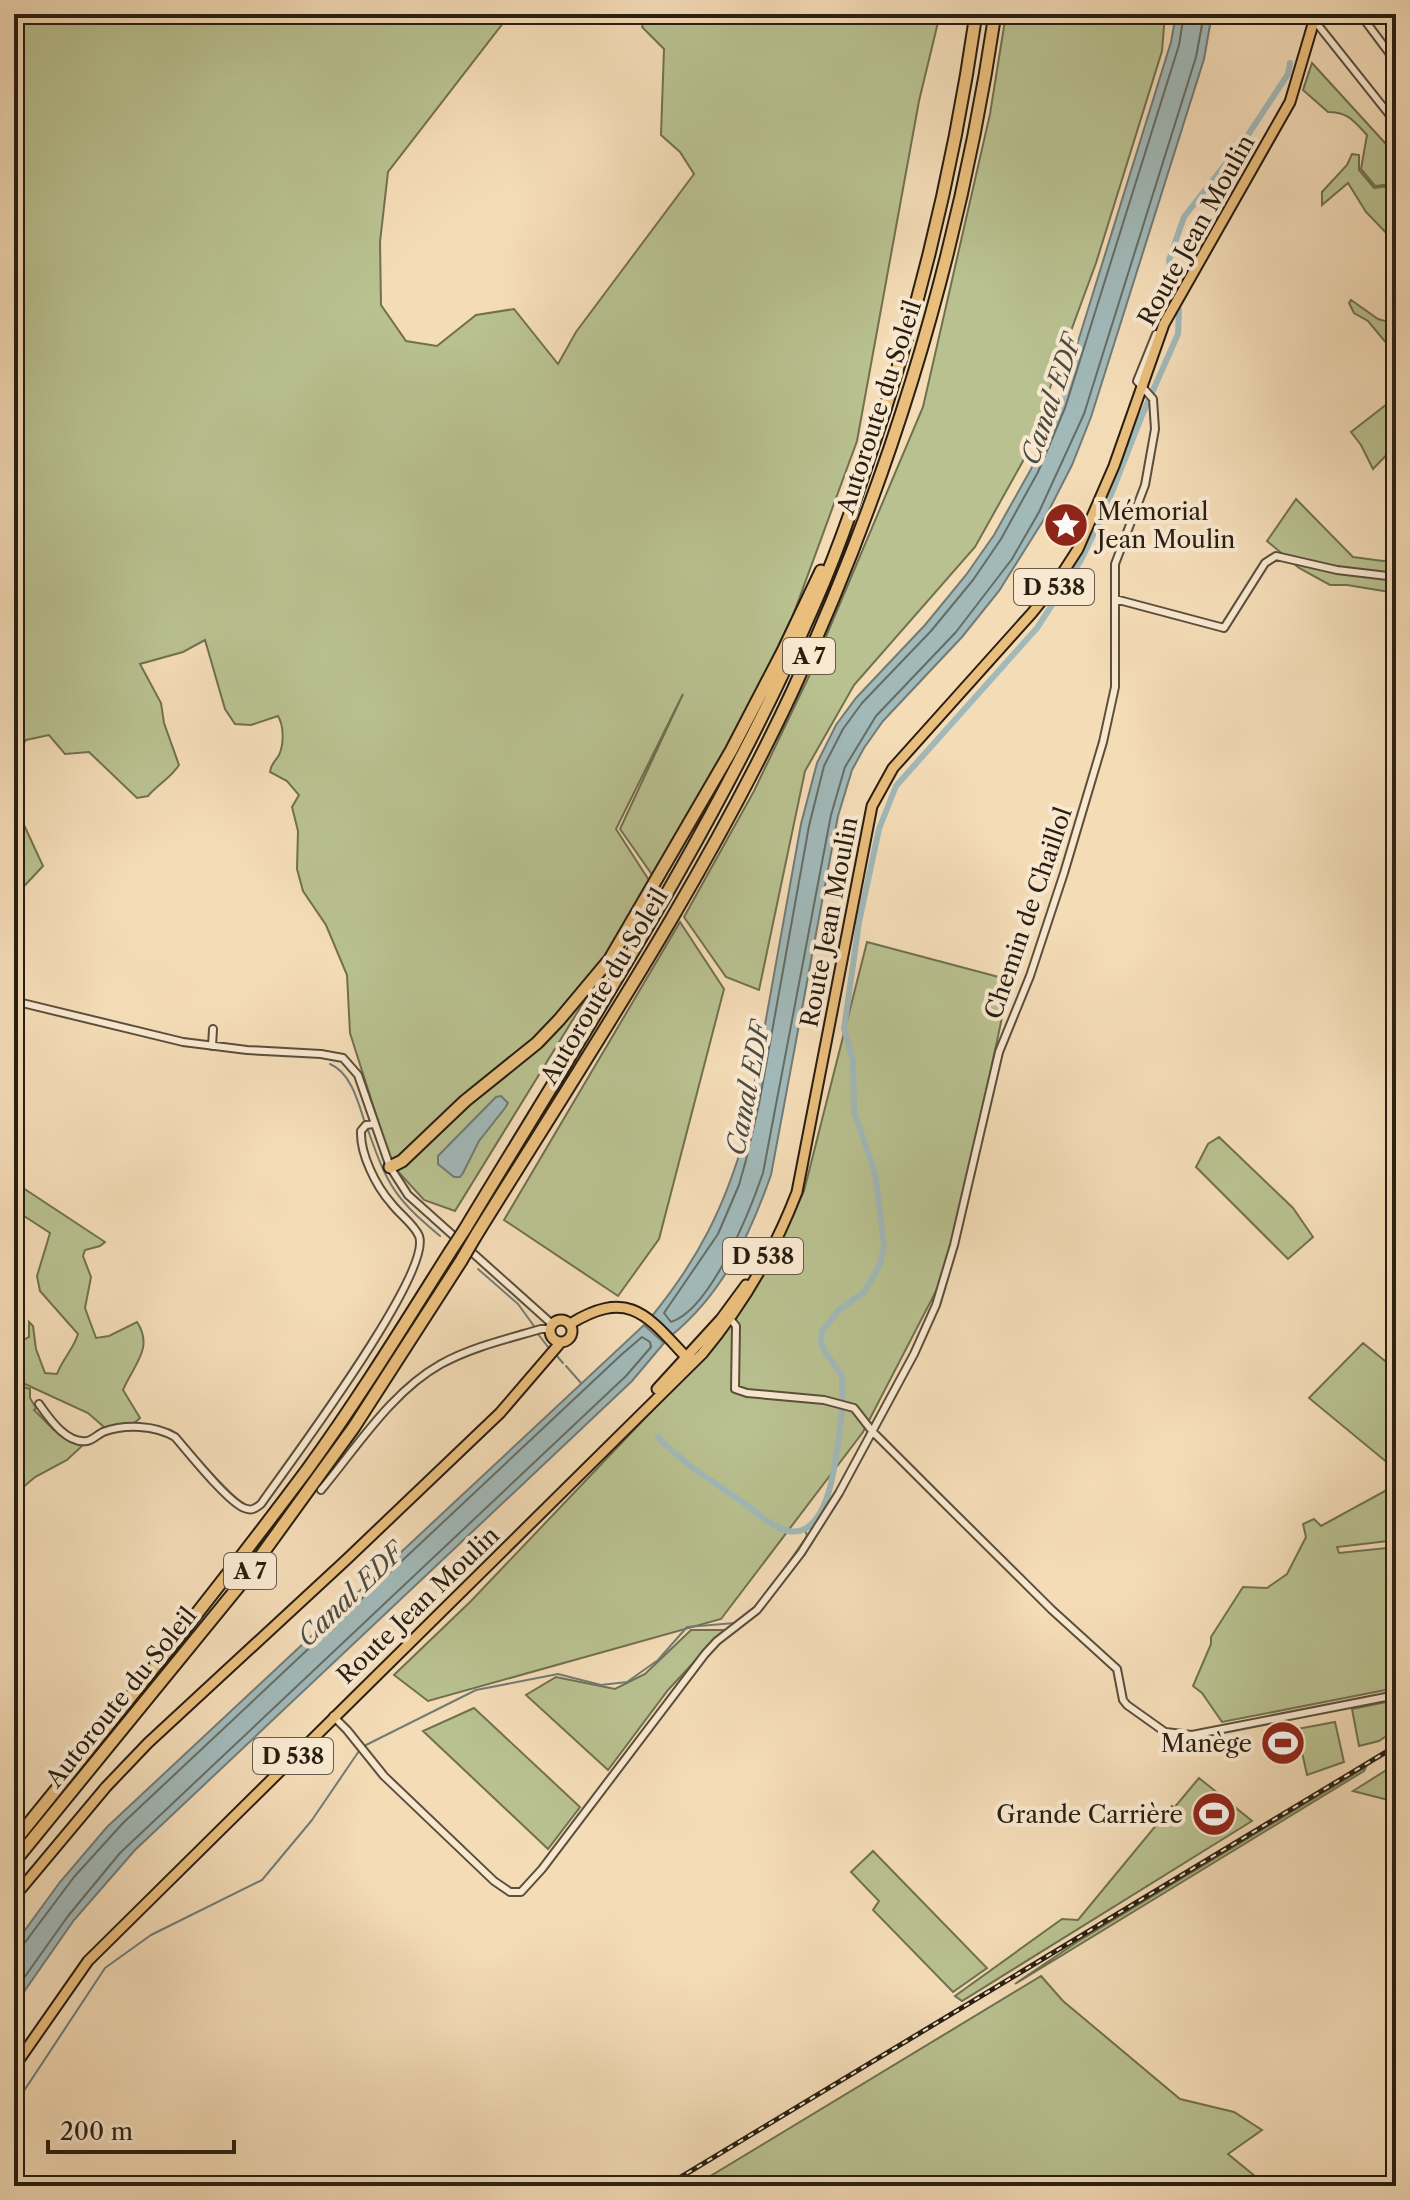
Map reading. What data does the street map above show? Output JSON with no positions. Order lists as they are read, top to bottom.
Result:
{
  "streets": {
    "highway": ["Autoroute du Soleil", "A 7"],
    "main road": ["Route Jean Moulin", "D 538"],
    "street": ["Chemin de Chaillol"]
  },
  "crossings": [
    ["Route Jean Moulin", "D 538"],
    ["Route Jean Moulin", "Chemin de Chaillol"]
  ],
  "water": ["Canal EDF"],
  "places": {
    "place": ["Mémorial Jean Moulin"],
    "sports": ["Manège", "Grande Carrière"]
  },
  "scale_bar": "200 m"
}
